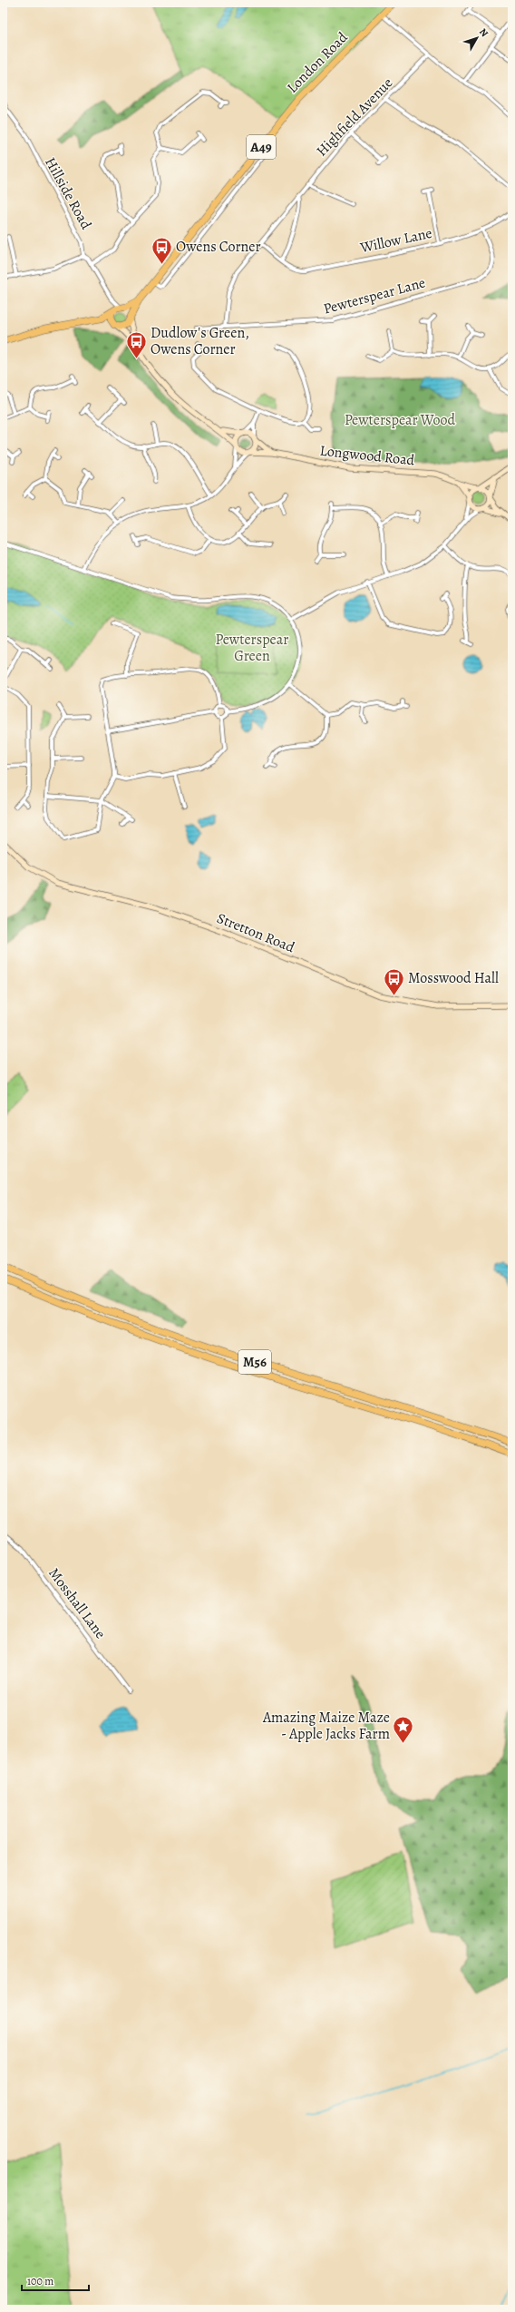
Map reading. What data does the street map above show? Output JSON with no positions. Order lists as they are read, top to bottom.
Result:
{
  "streets": {
    "highway": ["London Road", "A49", "M56"],
    "street": [
      "Highfield Avenue",
      "Hillside Road",
      "Willow Lane",
      "Pewterspear Lane",
      "Longwood Road",
      "Stretton Road",
      "Mosshall Lane"
    ]
  },
  "crossings": [
    ["London Road", "A49"],
    ["Highfield Avenue", "Pewterspear Lane"],
    ["Willow Lane", "Pewterspear Lane"]
  ],
  "parks": ["Pewterspear Wood", "Pewterspear Green"],
  "places": {
    "bus stop": ["Owens Corner", "Dudlow's Green, Owens Corner", "Mosswood Hall"],
    "place": ["Amazing Maize Maze - Apple Jacks Farm"]
  },
  "scale_bar": "100 m",
  "north": "top right"
}
